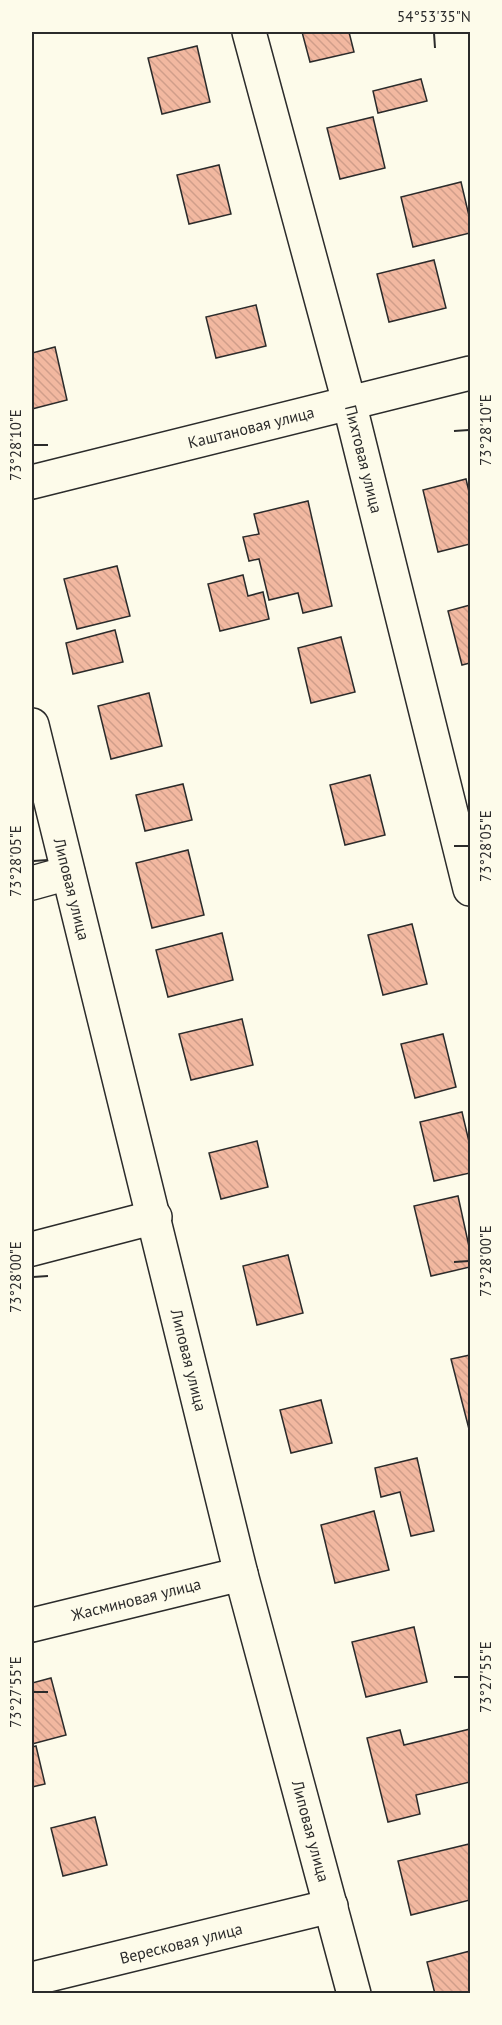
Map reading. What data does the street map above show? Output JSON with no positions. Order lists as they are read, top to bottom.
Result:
{
  "streets": {
    "street": [
      "Каштановая улица",
      "Пихтовая улица",
      "Липовая улица",
      "Жасминовая улица",
      "Вересковая улица"
    ]
  },
  "crossings": [
    ["Каштановая улица", "Пихтовая улица"],
    ["Липовая улица", "Жасминовая улица"],
    ["Липовая улица", "Вересковая улица"]
  ],
  "coordinates": [
    "54°53'35\"N",
    "73°28'10\"E",
    "73°28'05\"E",
    "73°28'00\"E",
    "73°27'55\"E"
  ]
}
